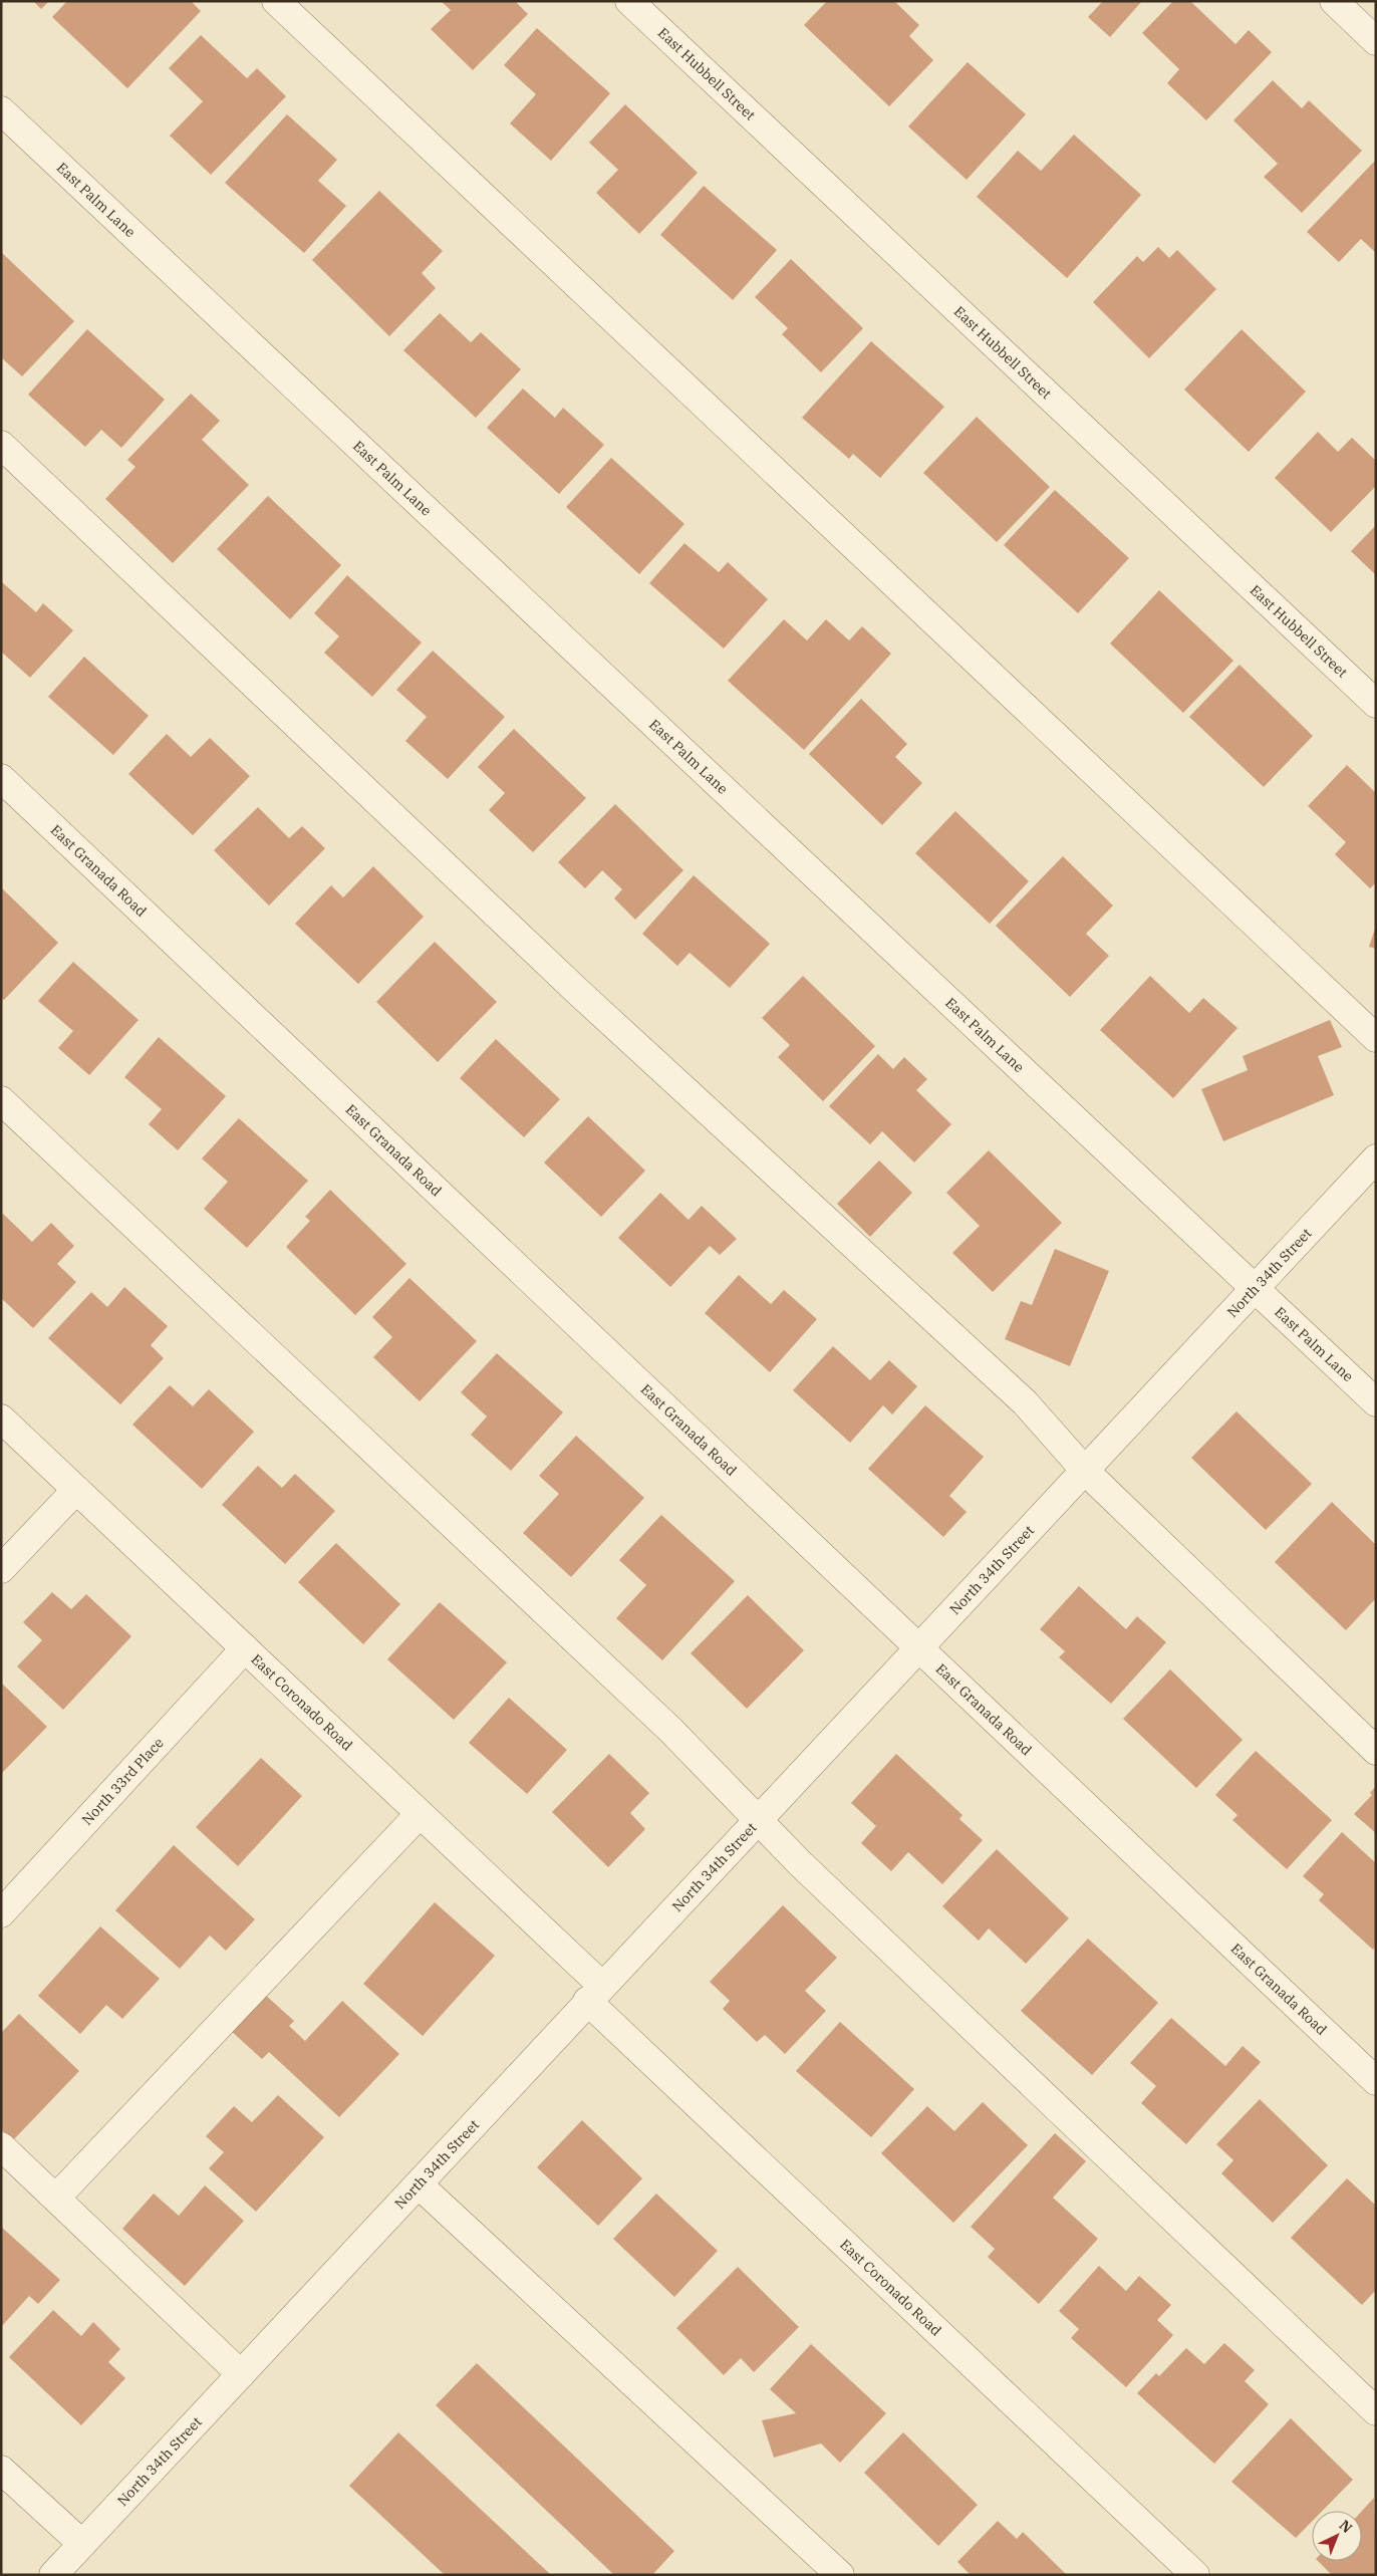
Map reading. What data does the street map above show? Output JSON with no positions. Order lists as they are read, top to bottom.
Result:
{
  "streets": {
    "street": [
      "East Hubbell Street",
      "East Palm Lane",
      "East Granada Road",
      "North 34th Street",
      "East Coronado Road",
      "North 33rd Place"
    ]
  },
  "crossings": [
    ["East Palm Lane", "North 34th Street"],
    ["East Granada Road", "North 34th Street"],
    ["North 34th Street", "East Coronado Road"],
    ["East Coronado Road", "North 33rd Place"]
  ],
  "north": "top right"
}
